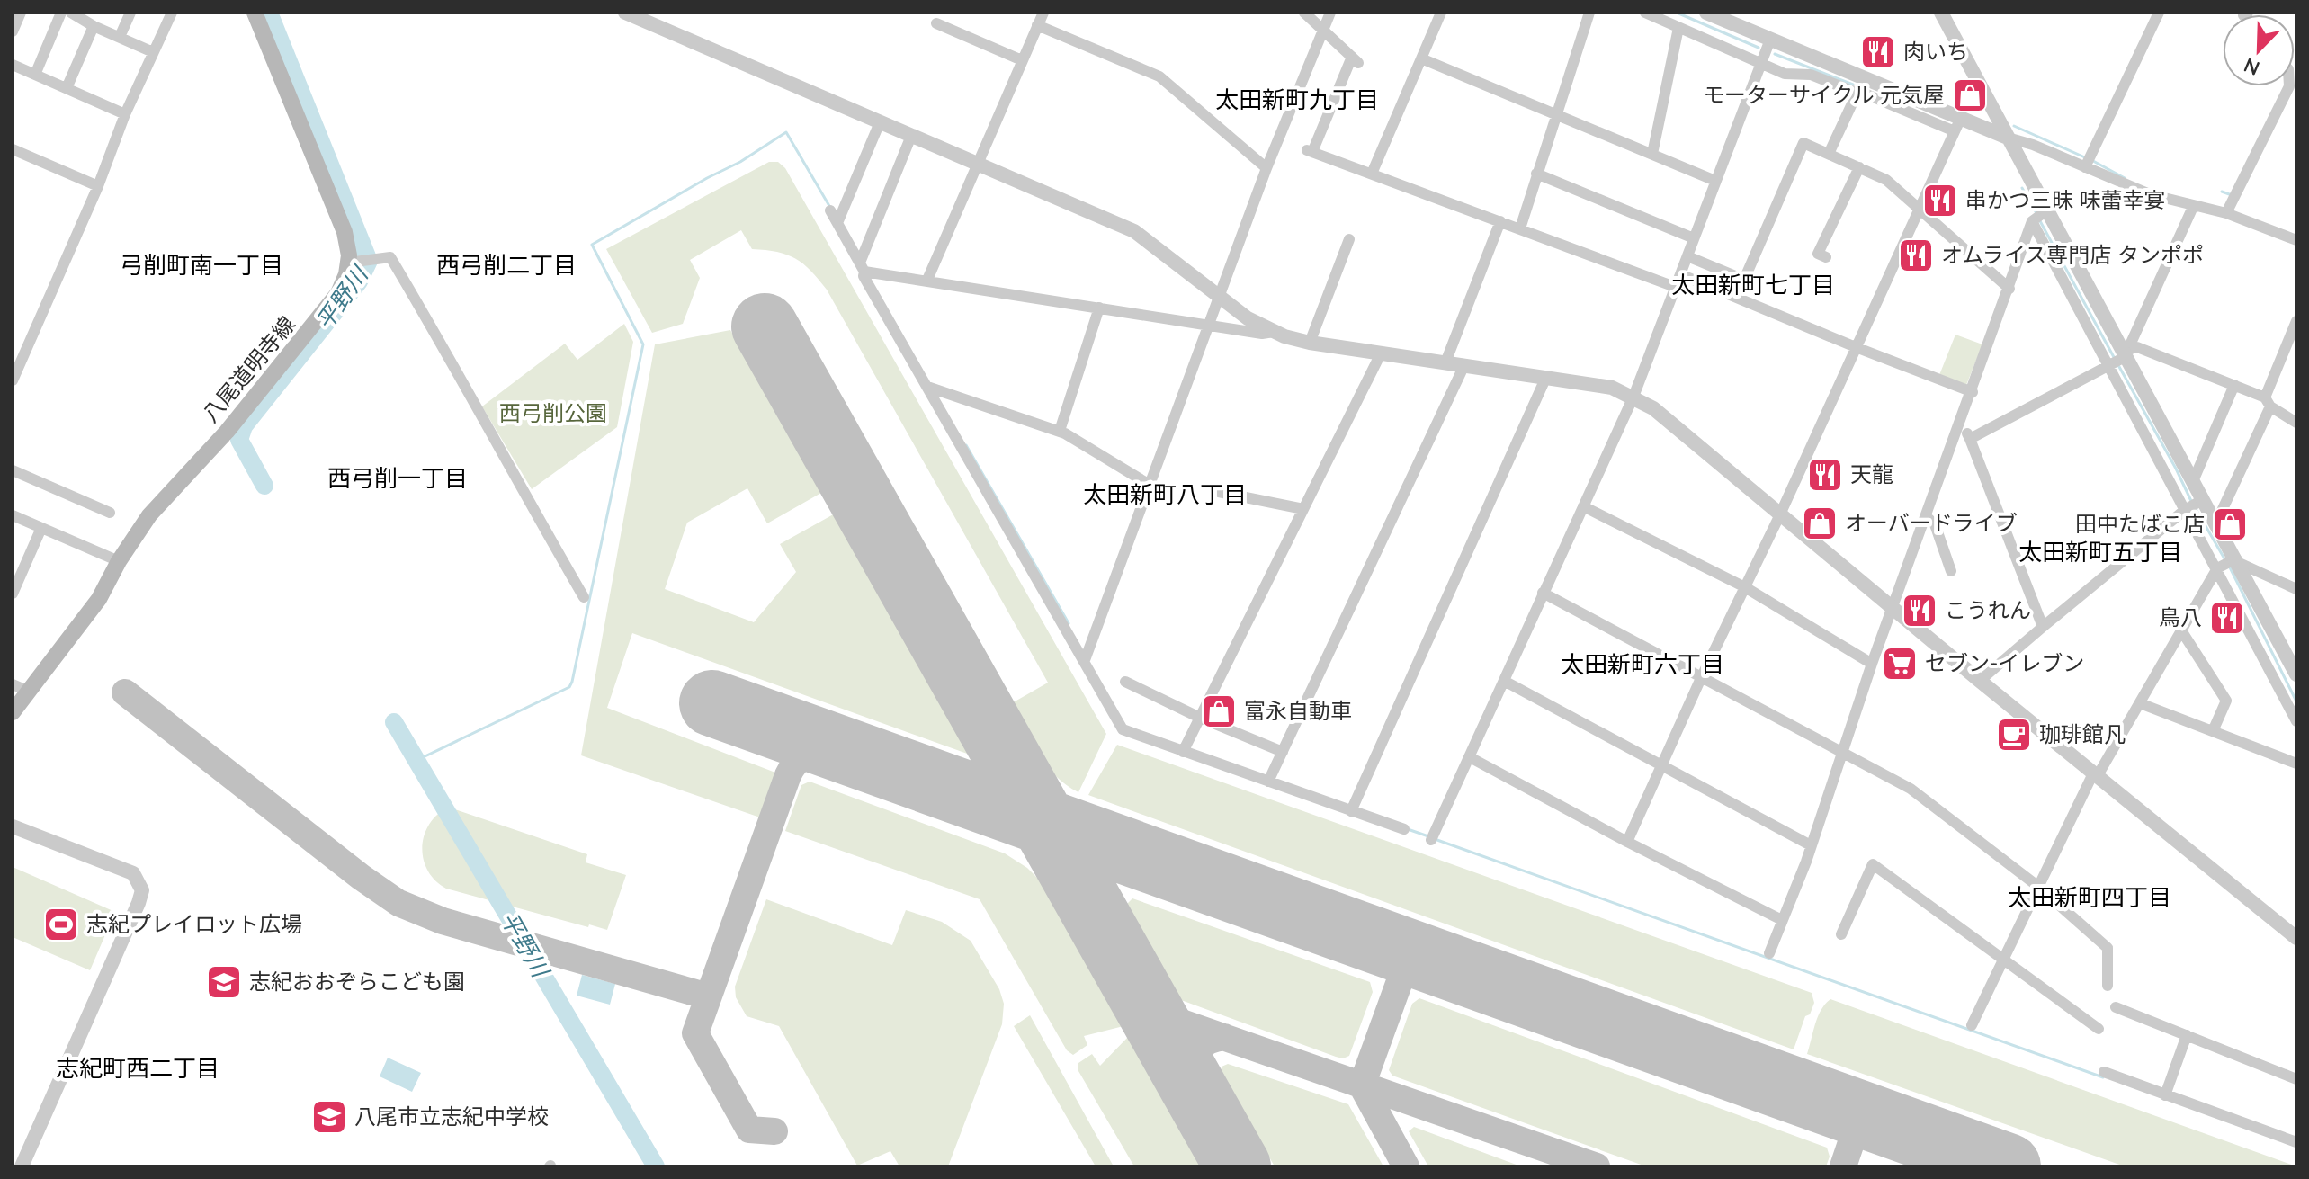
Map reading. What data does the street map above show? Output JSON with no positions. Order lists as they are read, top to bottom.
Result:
{
  "streets": {
    "main road": ["八尾道明寺線"]
  },
  "districts": [
    "太田新町九丁目",
    "弓削町南一丁目",
    "西弓削二丁目",
    "太田新町七丁目",
    "西弓削一丁目",
    "太田新町八丁目",
    "太田新町五丁目",
    "太田新町六丁目",
    "太田新町四丁目",
    "志紀町西二丁目"
  ],
  "water": ["平野川"],
  "parks": ["西弓削公園"],
  "places": {
    "restaurant": [
      "肉いち",
      "串かつ三昧 味蕾幸宴",
      "オムライス専門店 タンポポ",
      "天龍",
      "こうれん",
      "鳥八"
    ],
    "shop": [
      "モーターサイクル 元気屋",
      "オーバードライブ",
      "田中たばこ店",
      "富永自動車"
    ],
    "supermarket": ["セブン-イレブン"],
    "cafe": ["珈琲館凡"],
    "sports": ["志紀プレイロット広場"],
    "school or university": ["志紀おおぞらこども園", "八尾市立志紀中学校"]
  },
  "north": "bottom left"
}
